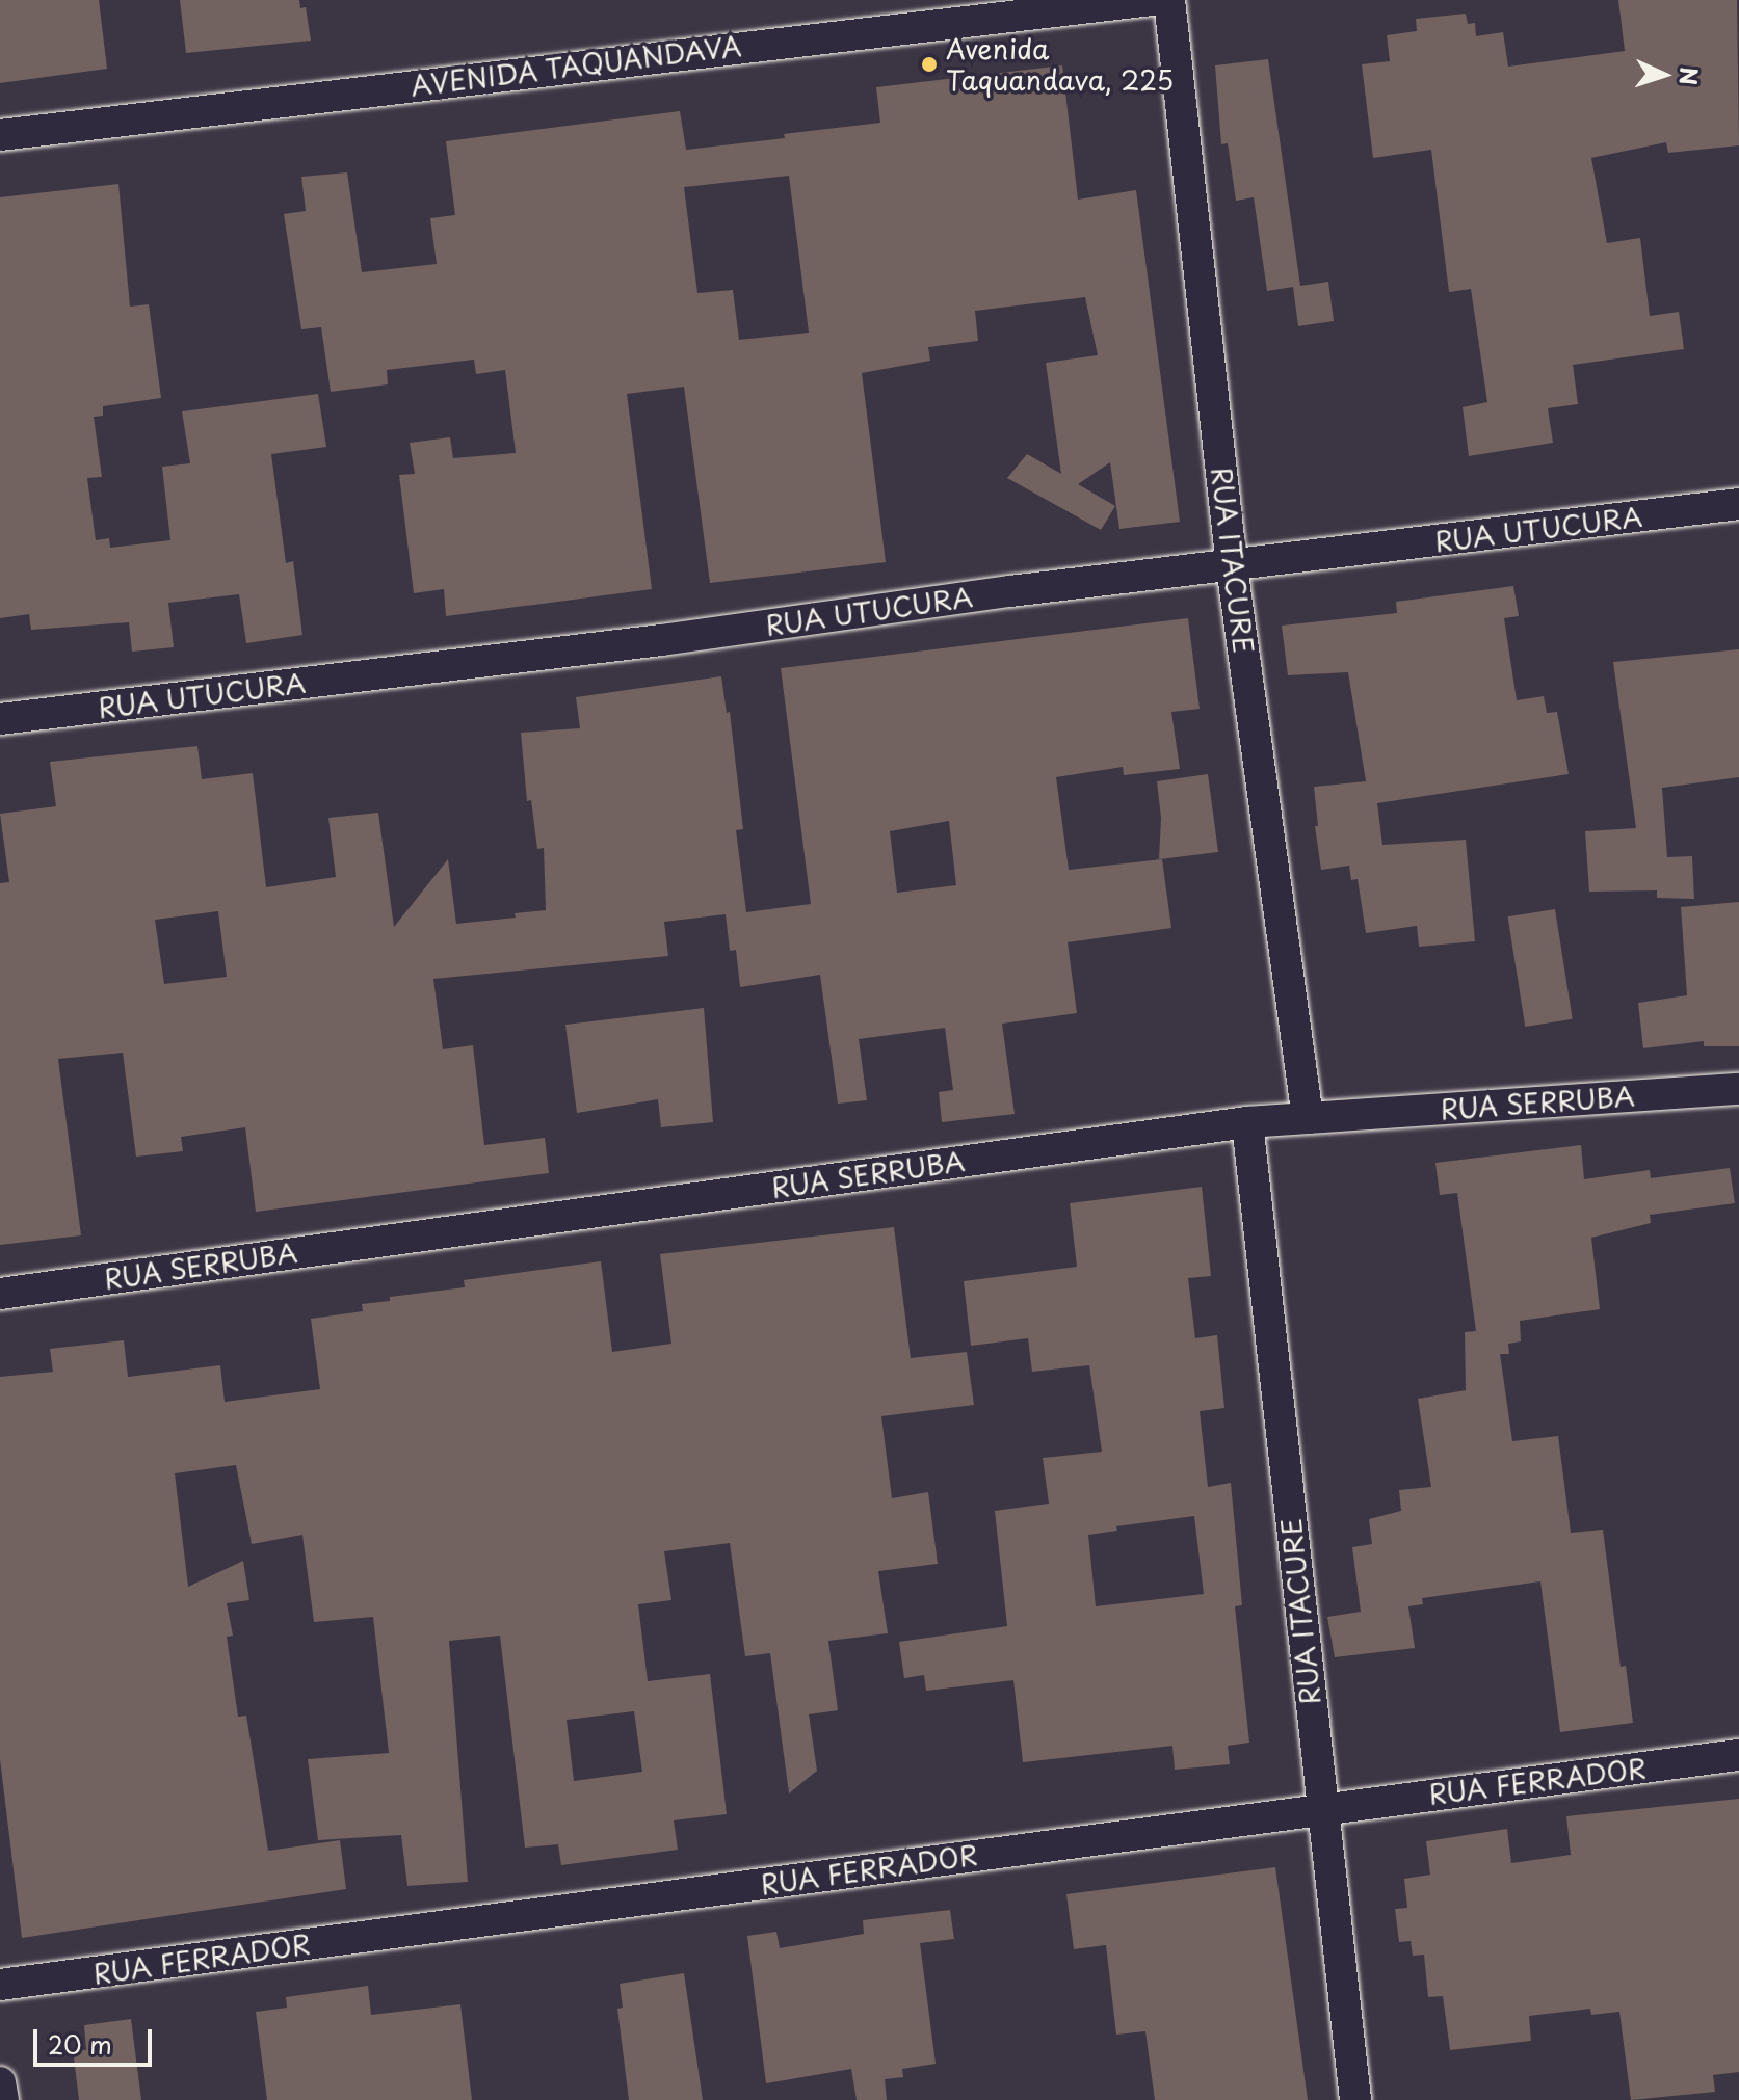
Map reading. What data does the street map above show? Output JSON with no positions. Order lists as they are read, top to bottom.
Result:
{
  "streets": {
    "street": [
      "AVENIDA TAQUANDAVA",
      "RUA UTUCURA",
      "RUA ITACURE",
      "RUA SERRUBA",
      "RUA FERRADOR"
    ]
  },
  "crossings": [
    ["RUA UTUCURA", "RUA ITACURE"],
    ["RUA ITACURE", "RUA SERRUBA"],
    ["RUA ITACURE", "RUA FERRADOR"]
  ],
  "places": ["Avenida Taquandava, 225"],
  "scale_bar": "20 m",
  "north": "right"
}
